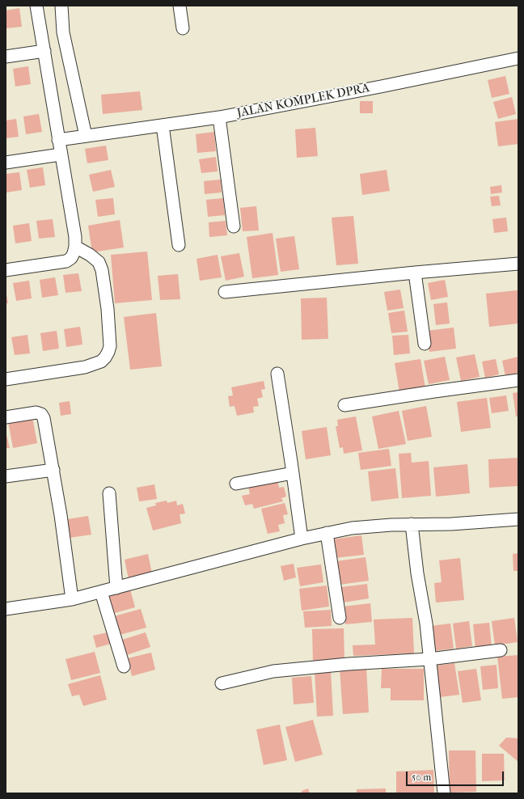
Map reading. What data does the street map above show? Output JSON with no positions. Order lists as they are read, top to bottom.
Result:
{
  "streets": {
    "street": ["JALAN KOMPLEK DPRA"]
  },
  "scale_bar": "50 m"
}
